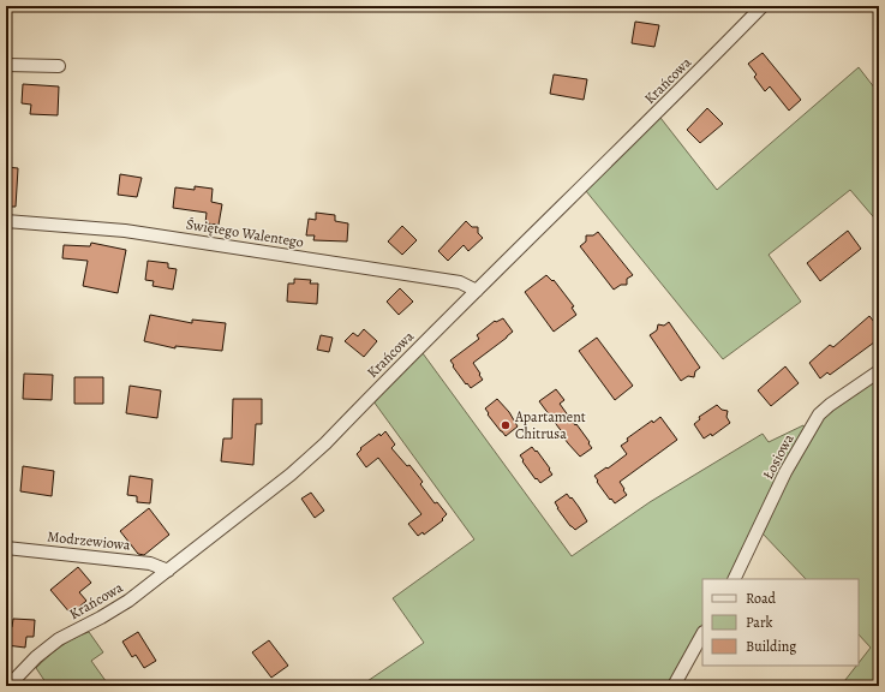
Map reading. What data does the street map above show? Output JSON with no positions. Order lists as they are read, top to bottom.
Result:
{
  "streets": {
    "street": [
      "Krańcowa",
      "Świętego Walentego",
      "Łosiowa",
      "Modrzewiowa"
    ]
  },
  "crossings": [
    ["Krańcowa", "Świętego Walentego"],
    ["Krańcowa", "Modrzewiowa"]
  ],
  "places": ["Apartament Chitrusa"],
  "legend": ["Road", "Park", "Building"]
}
